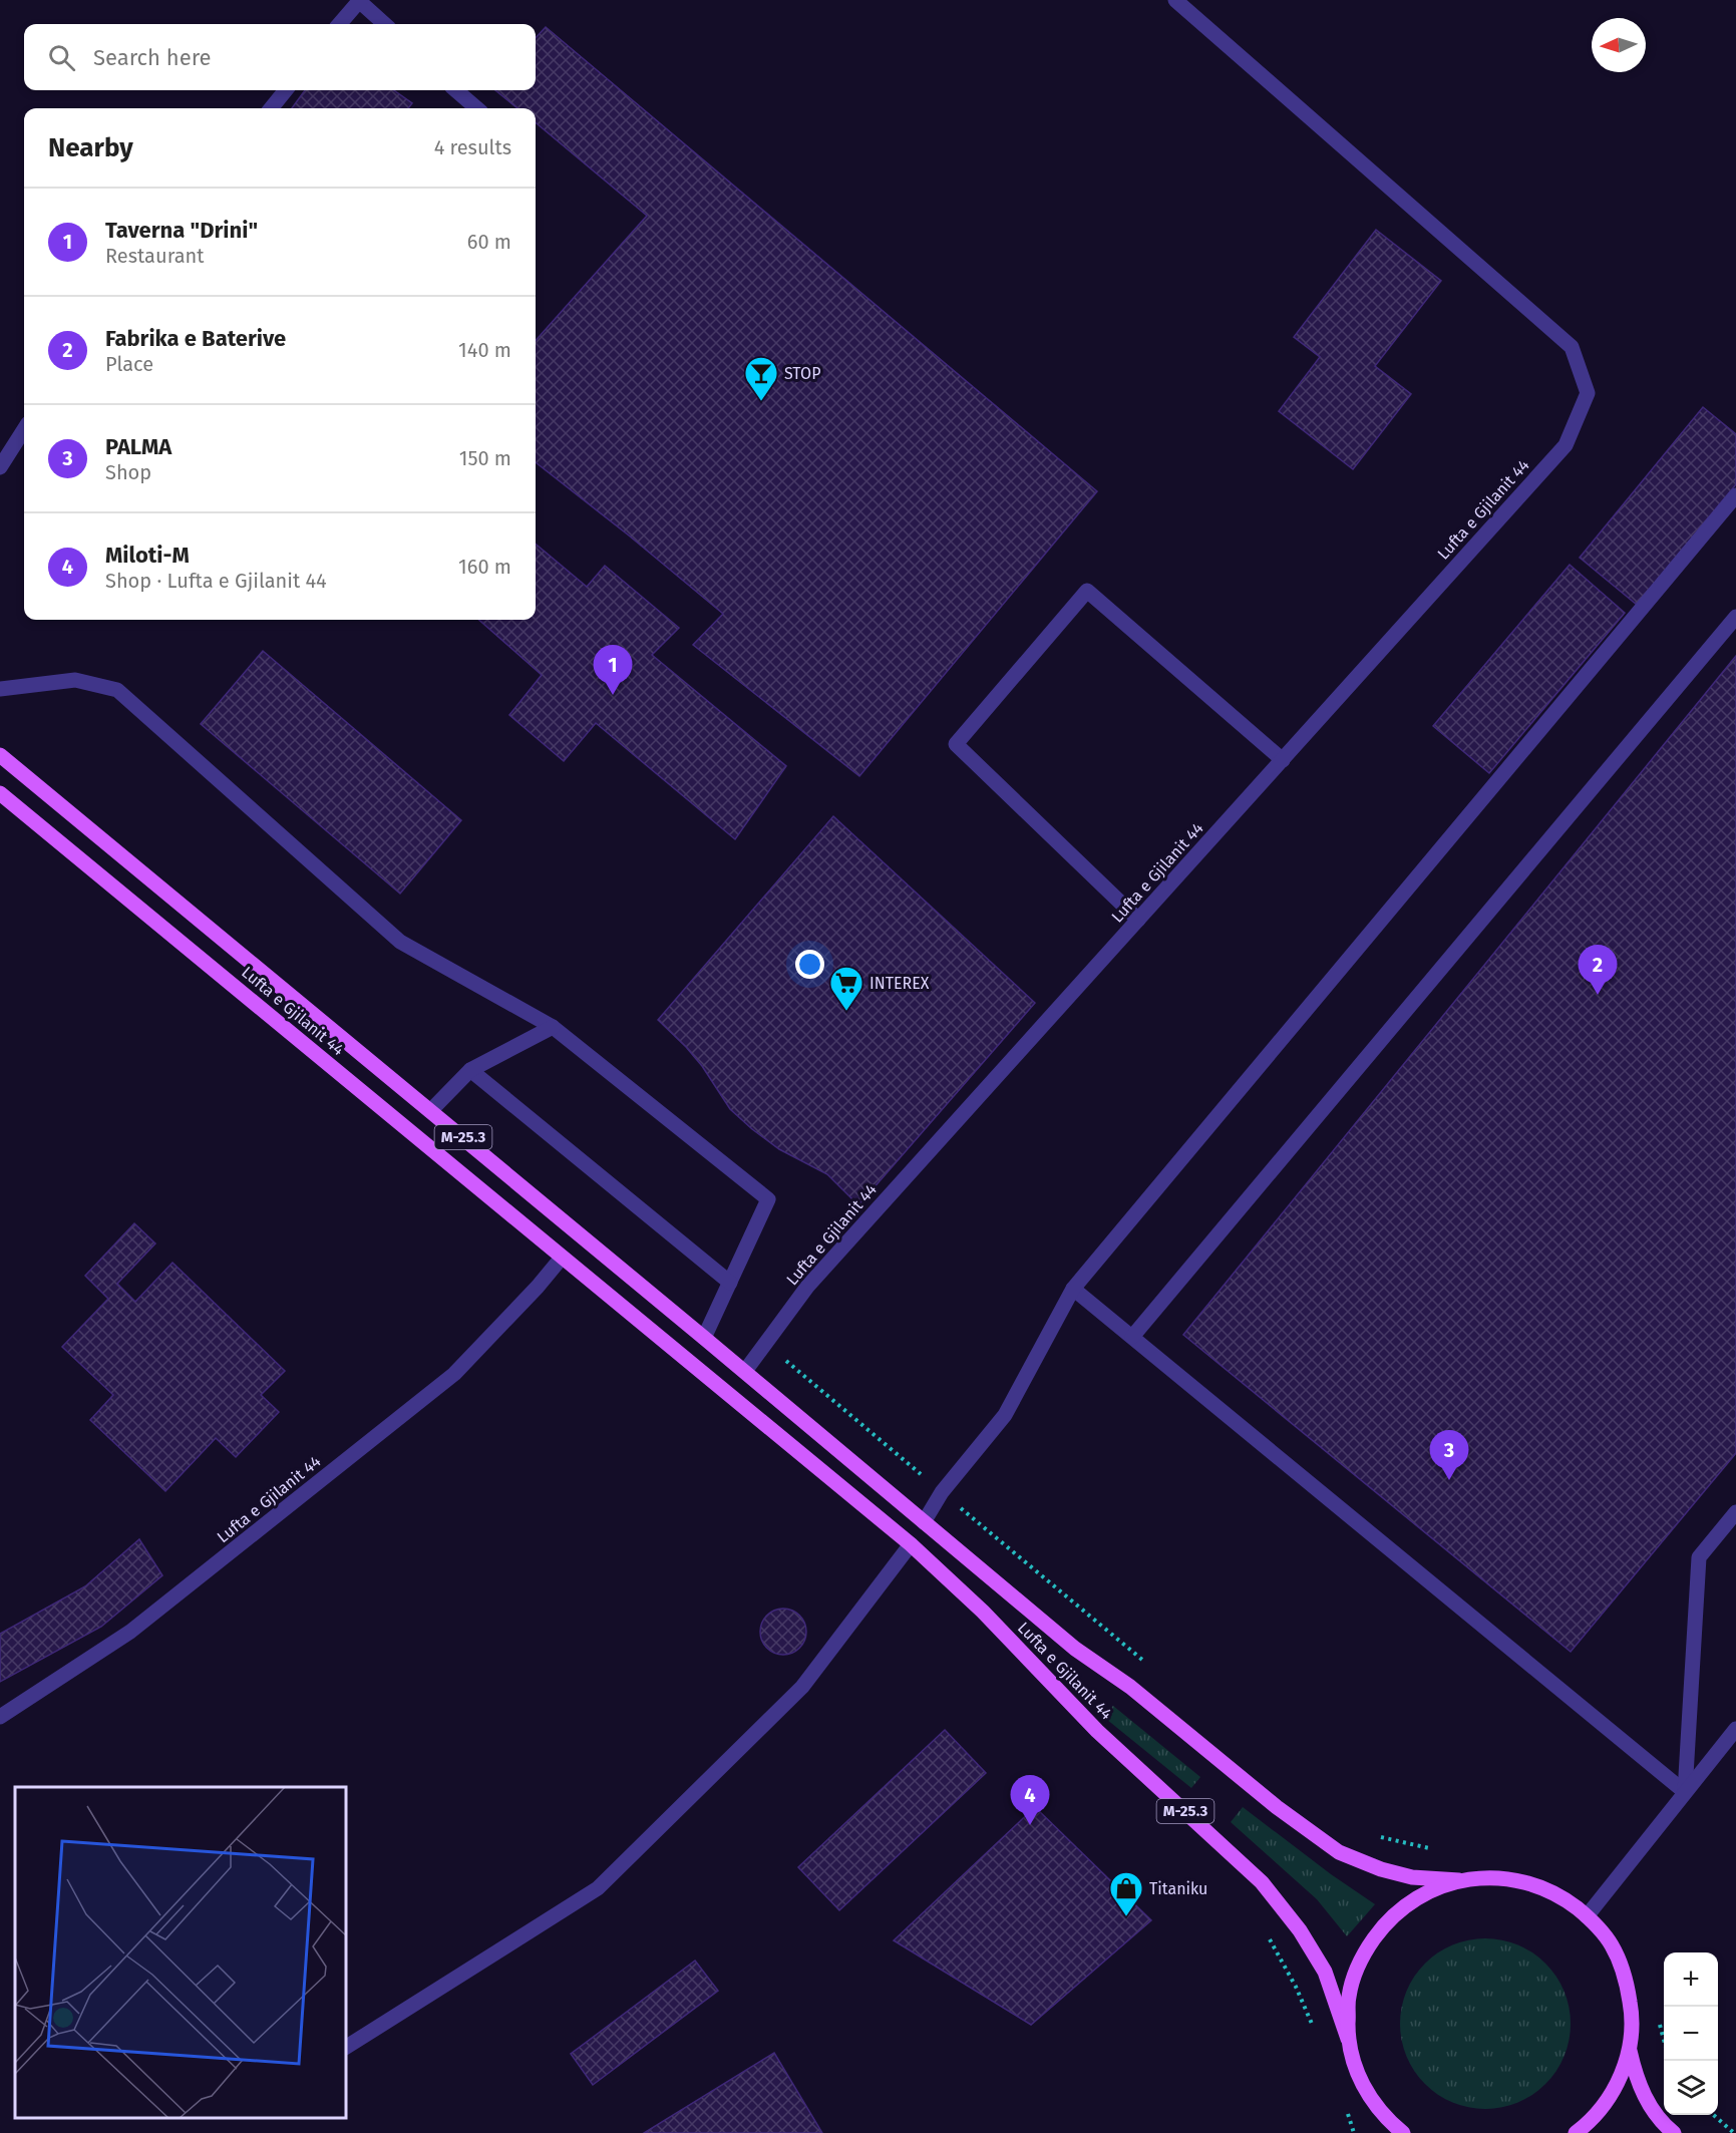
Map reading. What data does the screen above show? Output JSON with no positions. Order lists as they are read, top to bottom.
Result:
{
  "streets": {
    "main road": ["Lufta e Gjilanit 44", "M-25.3"]
  },
  "crossings": [
    ["Lufta e Gjilanit 44", "M-25.3"]
  ],
  "places": {
    "bar": ["STOP"],
    "supermarket": ["INTEREX"],
    "shop": ["Titaniku"]
  },
  "north": "left",
  "page": {
    "search": "Search here",
    "heading": ["Nearby", "4 results"],
    "list": [
      {
        "mark": "1",
        "name": "Taverna \"Drini\"",
        "note": "Restaurant",
        "value": "60 m"
      },
      {
        "mark": "2",
        "name": "Fabrika e Baterive",
        "note": "Place",
        "value": "140 m"
      },
      {
        "mark": "3",
        "name": "PALMA",
        "note": "Shop",
        "value": "150 m"
      },
      {
        "mark": "4",
        "name": "Miloti-M",
        "note": "Shop · Lufta e Gjilanit 44",
        "value": "160 m"
      }
    ],
    "pins": [
      "1",
      "2",
      "3",
      "4"
    ],
    "map_buttons": ["+", "−"]
  }
}
